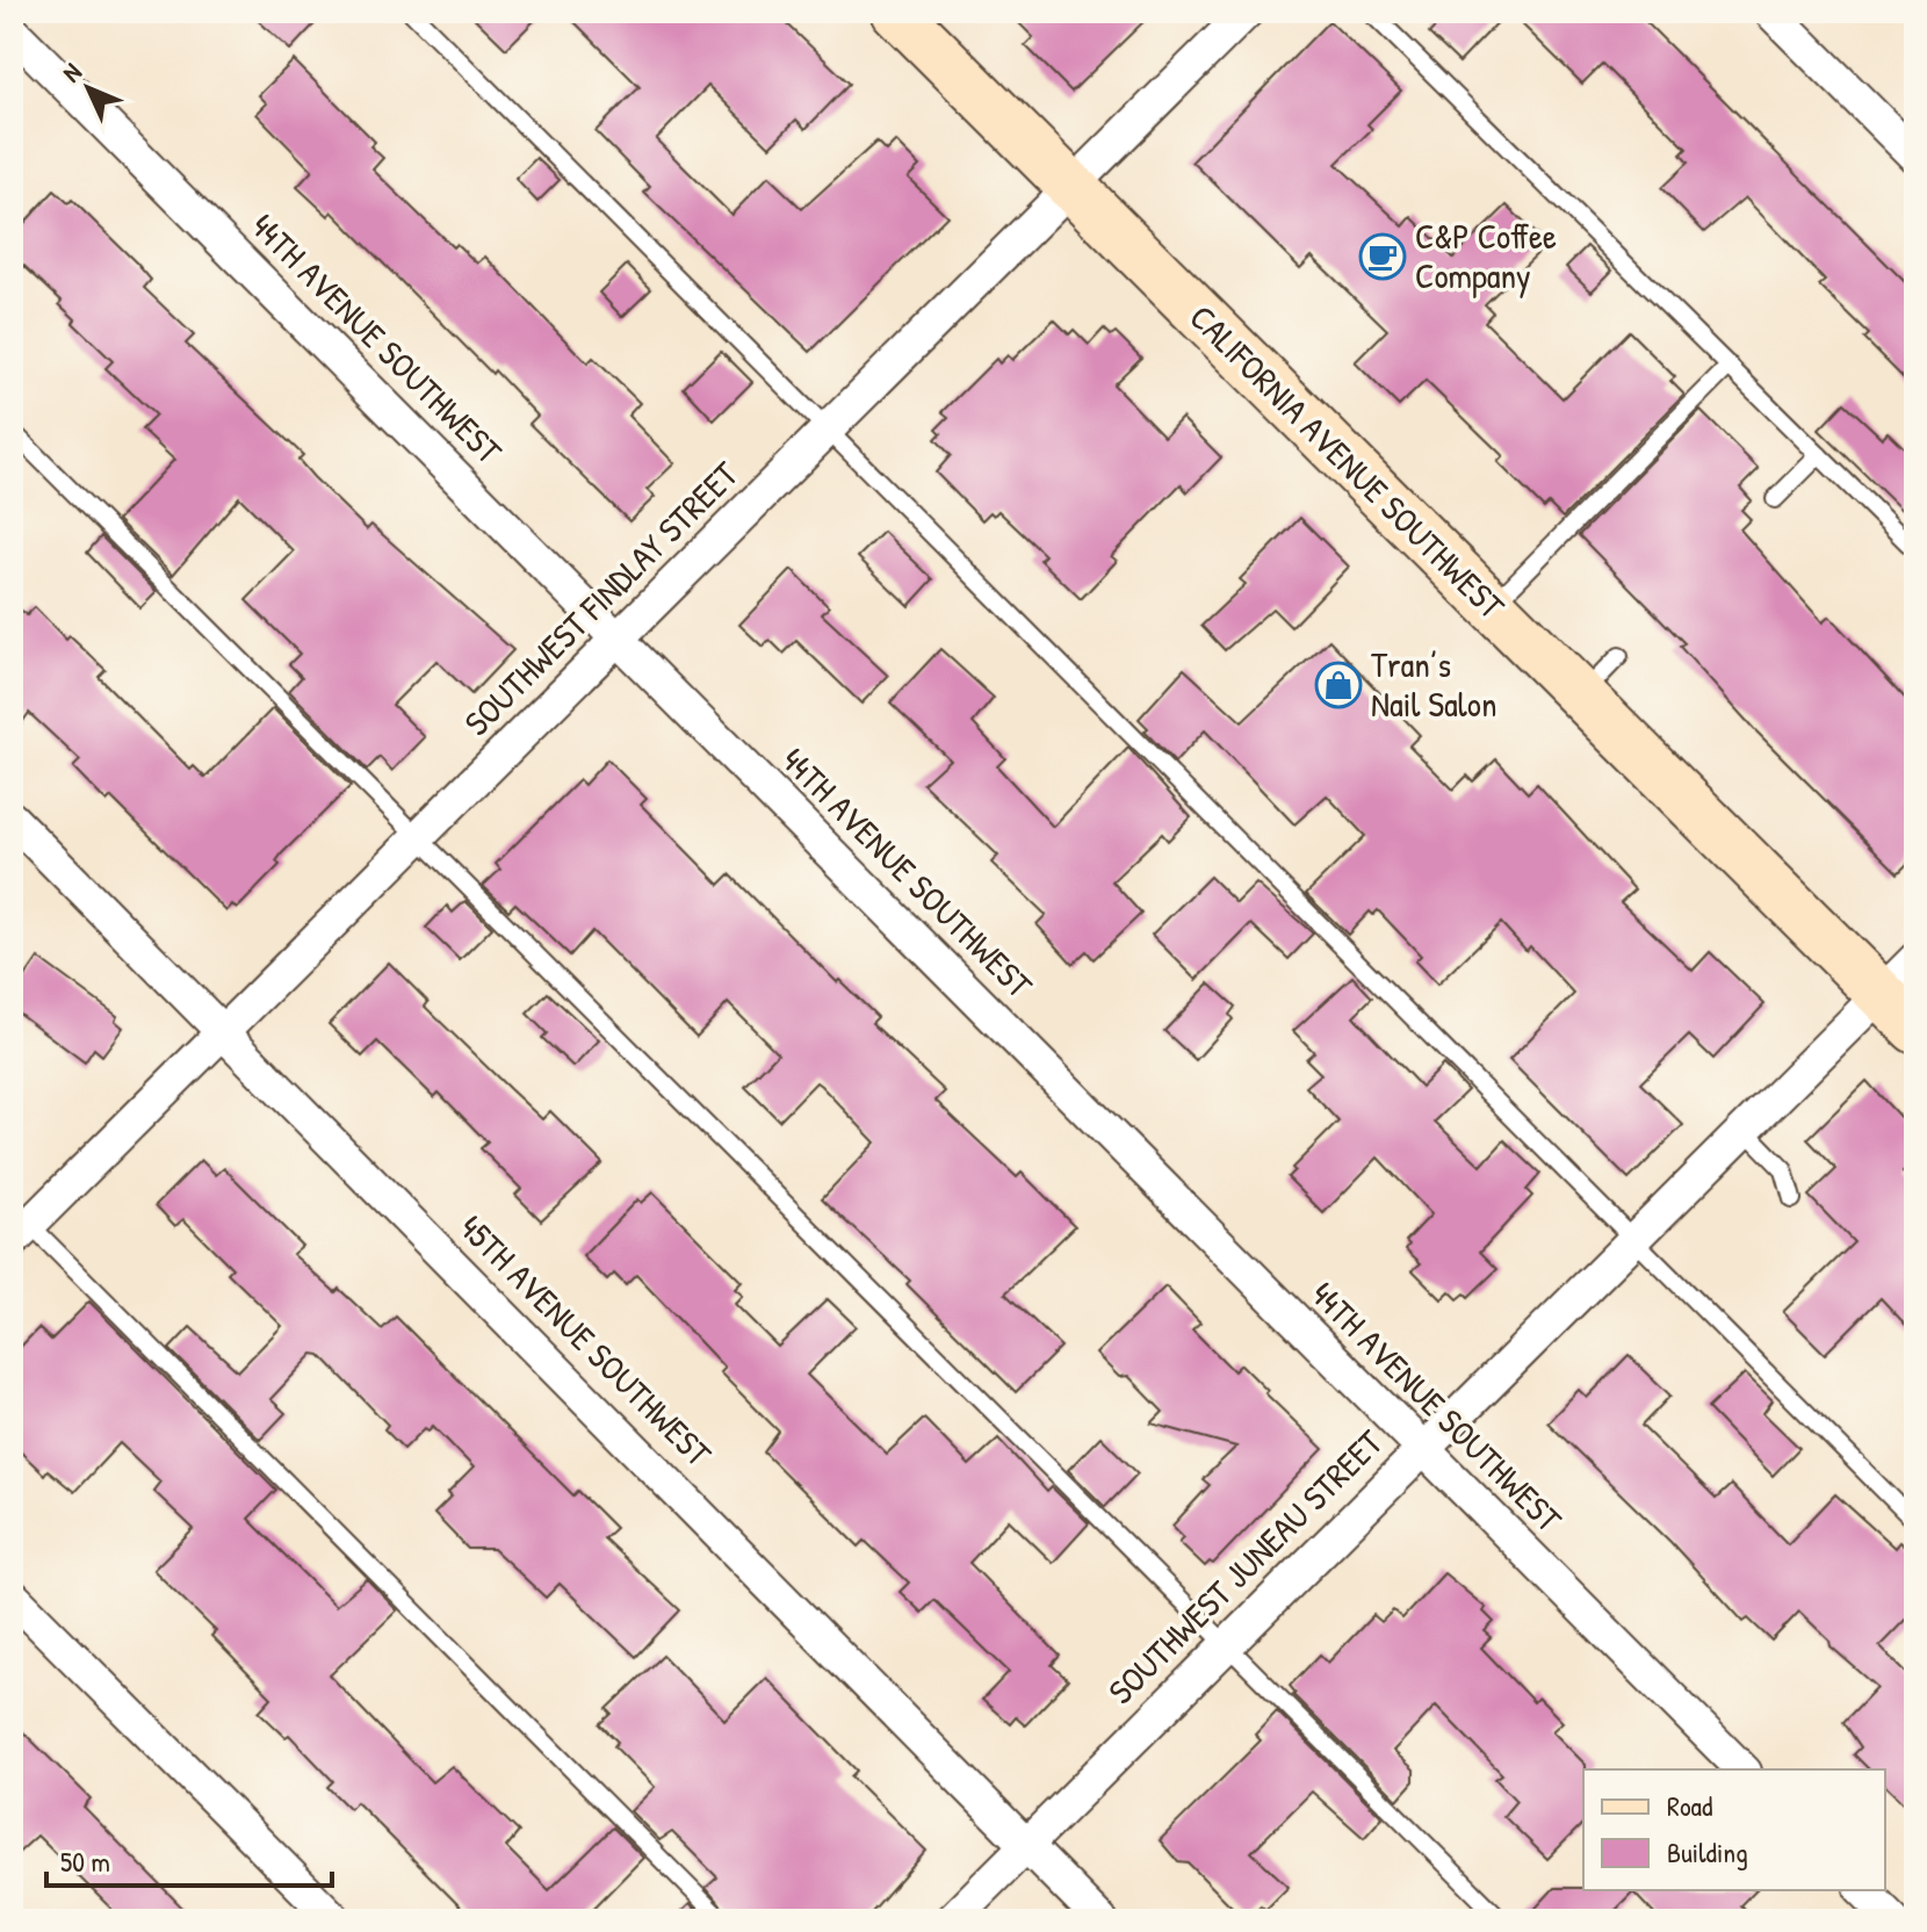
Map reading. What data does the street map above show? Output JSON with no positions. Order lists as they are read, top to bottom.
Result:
{
  "streets": {
    "main road": ["CALIFORNIA AVENUE SOUTHWEST"],
    "street": [
      "44TH AVENUE SOUTHWEST",
      "SOUTHWEST FINDLAY STREET",
      "45TH AVENUE SOUTHWEST",
      "SOUTHWEST JUNEAU STREET"
    ]
  },
  "crossings": [
    ["44TH AVENUE SOUTHWEST", "SOUTHWEST FINDLAY STREET"],
    ["44TH AVENUE SOUTHWEST", "SOUTHWEST JUNEAU STREET"],
    ["CALIFORNIA AVENUE SOUTHWEST", "SOUTHWEST FINDLAY STREET"],
    ["CALIFORNIA AVENUE SOUTHWEST", "SOUTHWEST JUNEAU STREET"],
    ["SOUTHWEST FINDLAY STREET", "45TH AVENUE SOUTHWEST"],
    ["45TH AVENUE SOUTHWEST", "SOUTHWEST JUNEAU STREET"]
  ],
  "places": {
    "cafe": ["C&P Coffee Company"],
    "shop": ["Tran’s Nail Salon"]
  },
  "legend": ["Road", "Building"],
  "scale_bar": "50 m",
  "north": "top left"
}
